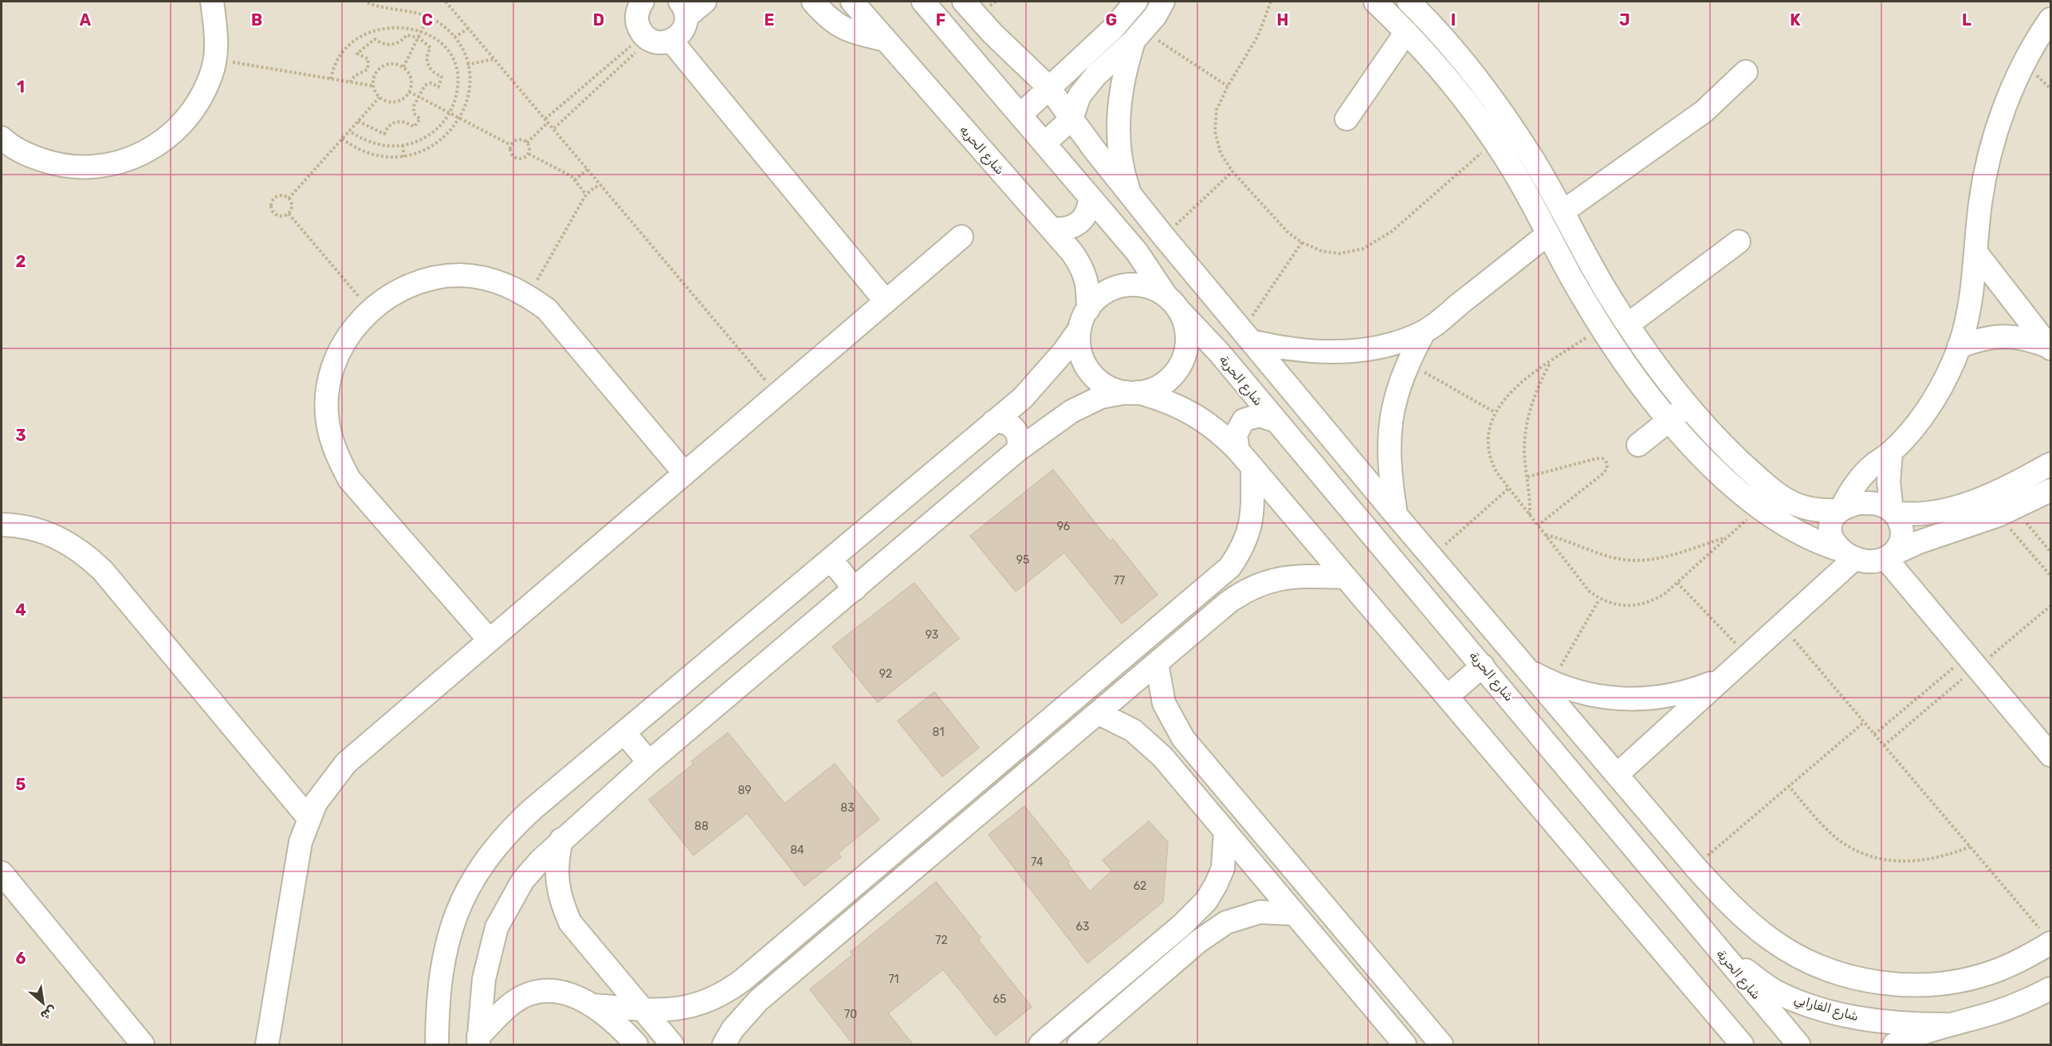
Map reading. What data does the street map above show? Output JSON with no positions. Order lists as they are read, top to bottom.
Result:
{
  "streets": {
    "street": ["شارع الحريه", "شارع الحرية", "شارع الفارابي"]
  },
  "crossings": [
    ["شارع الحريه", "شارع الحرية"],
    ["شارع الحرية", "شارع الفارابي"]
  ],
  "house_numbers": [
    "96",
    "95",
    "77",
    "93",
    "92",
    "81",
    "89",
    "83",
    "88",
    "84",
    "74",
    "62",
    "63",
    "72",
    "71",
    "65",
    "70"
  ],
  "north": "bottom right",
  "grid": {
    "columns": [
      "A",
      "B",
      "C",
      "D",
      "E",
      "F",
      "G",
      "H",
      "I",
      "J",
      "K",
      "L"
    ],
    "rows": [
      "1",
      "2",
      "3",
      "4",
      "5",
      "6"
    ]
  }
}
